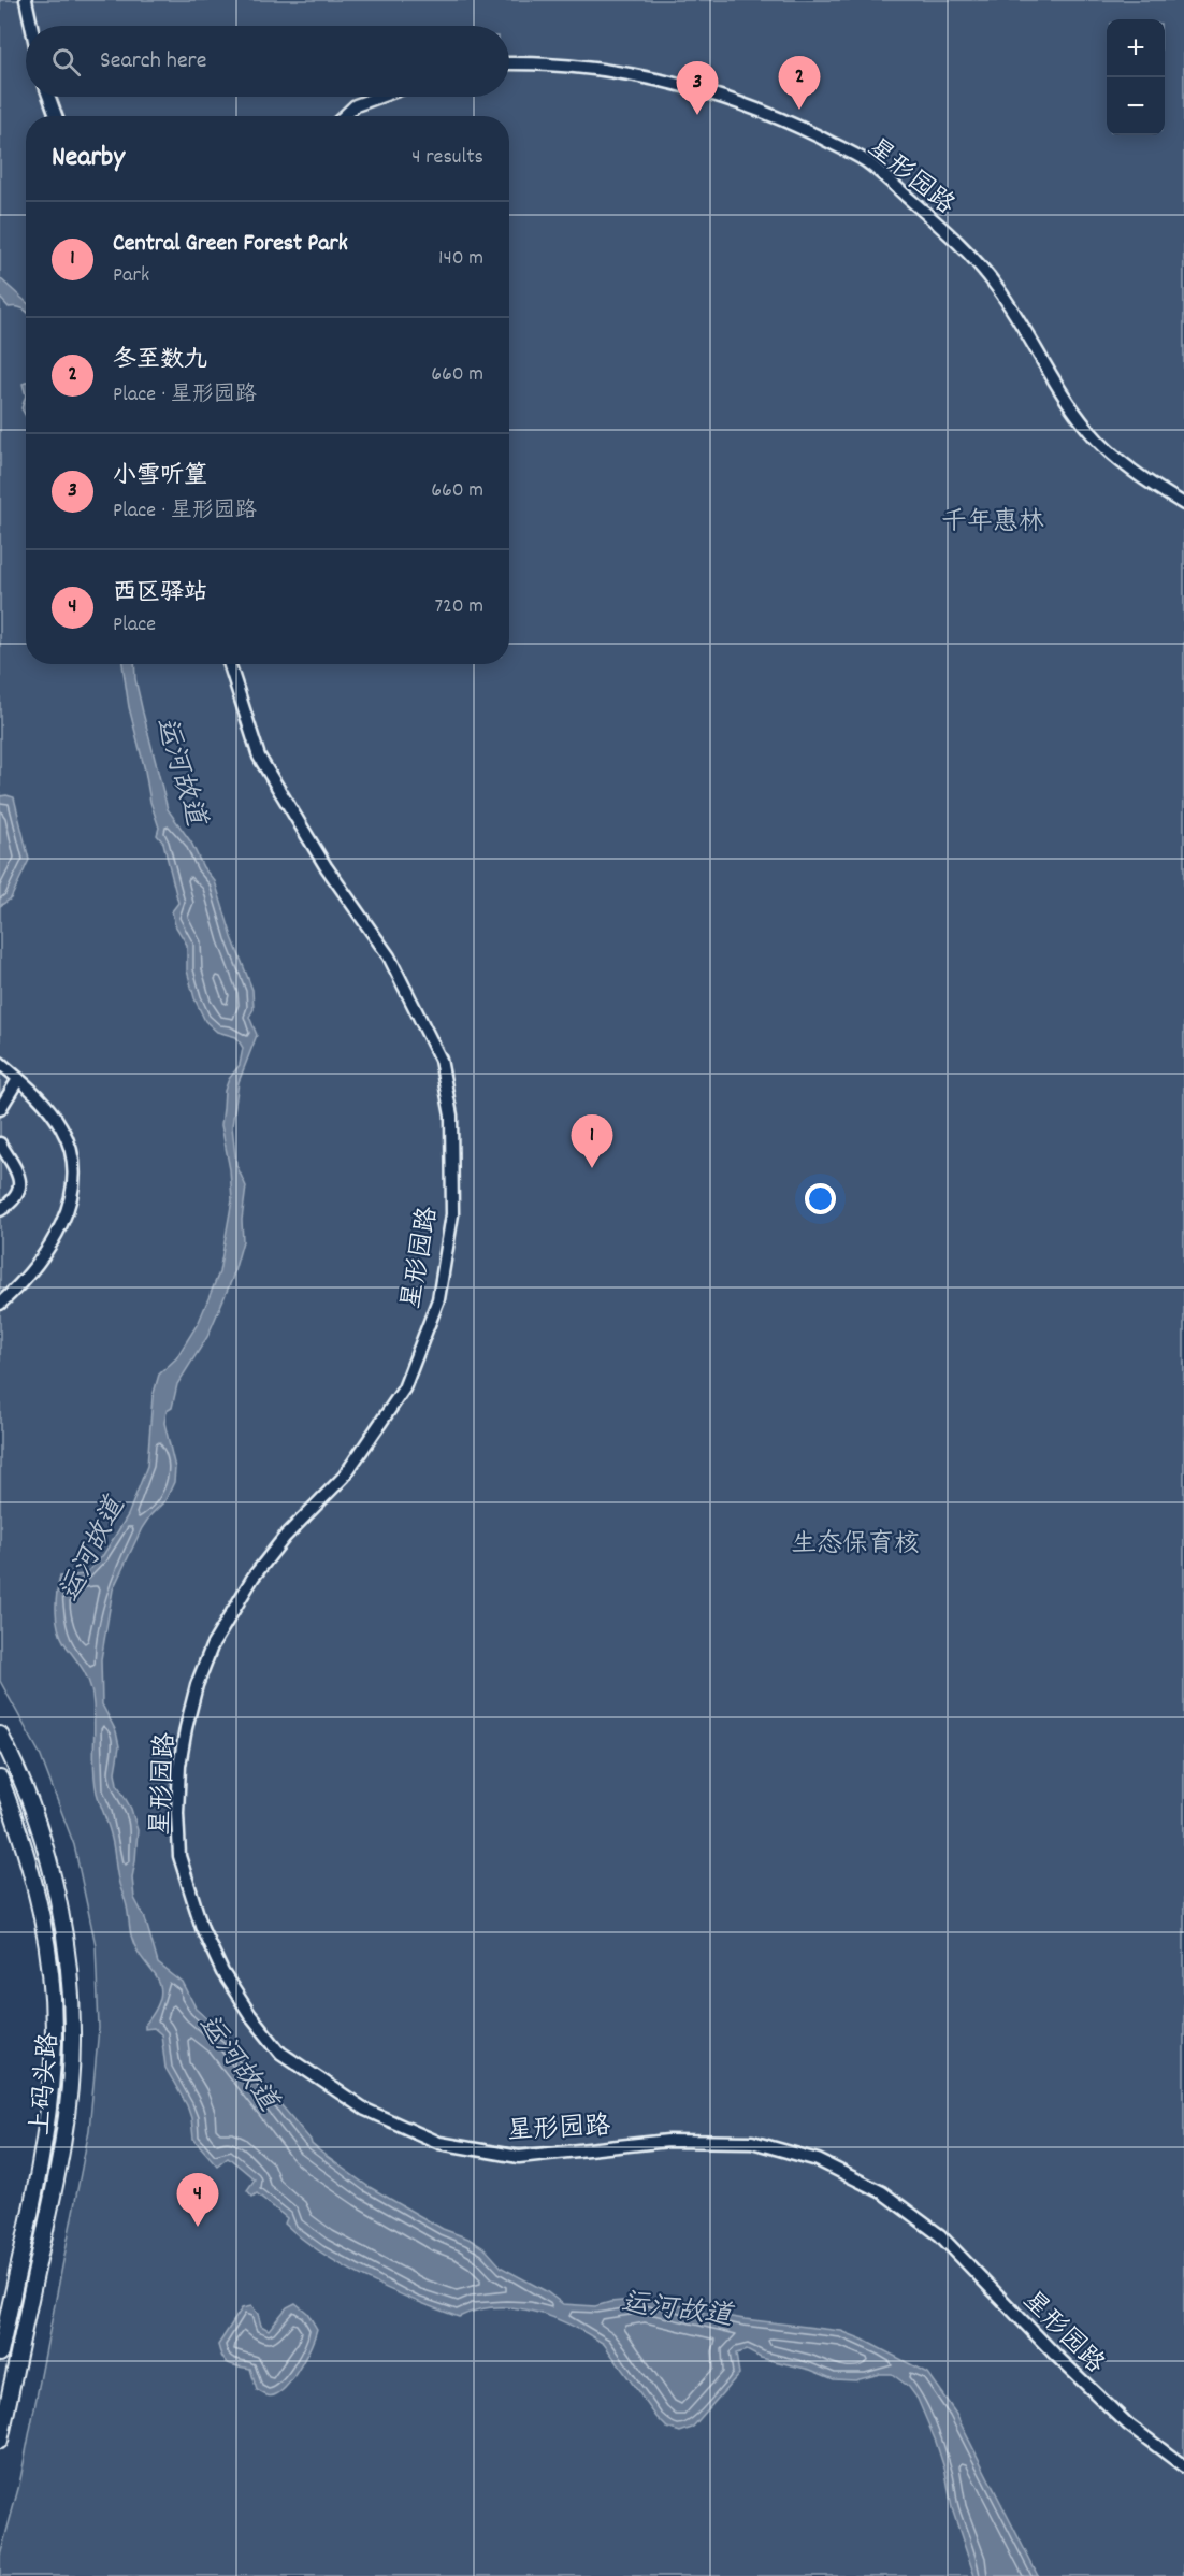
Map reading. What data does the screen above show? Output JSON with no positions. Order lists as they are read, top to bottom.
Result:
{
  "streets": {
    "main road": ["上码头路"],
    "street": ["星形园路"]
  },
  "water": ["运河故道"],
  "parks": ["千年惠林", "生态保育核"],
  "page": {
    "map_buttons": ["+", "−"],
    "search": "Search here",
    "pins": [
      "2",
      "3",
      "1",
      "4"
    ],
    "heading": ["Nearby", "4 results"],
    "list": [
      {
        "mark": "1",
        "name": "Central Green Forest Park",
        "note": "Park",
        "value": "140 m"
      },
      {
        "mark": "2",
        "name": "冬至数九",
        "note": "Place · 星形园路",
        "value": "660 m"
      },
      {
        "mark": "3",
        "name": "小雪听篁",
        "note": "Place · 星形园路",
        "value": "660 m"
      },
      {
        "mark": "4",
        "name": "西区驿站",
        "note": "Place",
        "value": "720 m"
      }
    ]
  }
}
